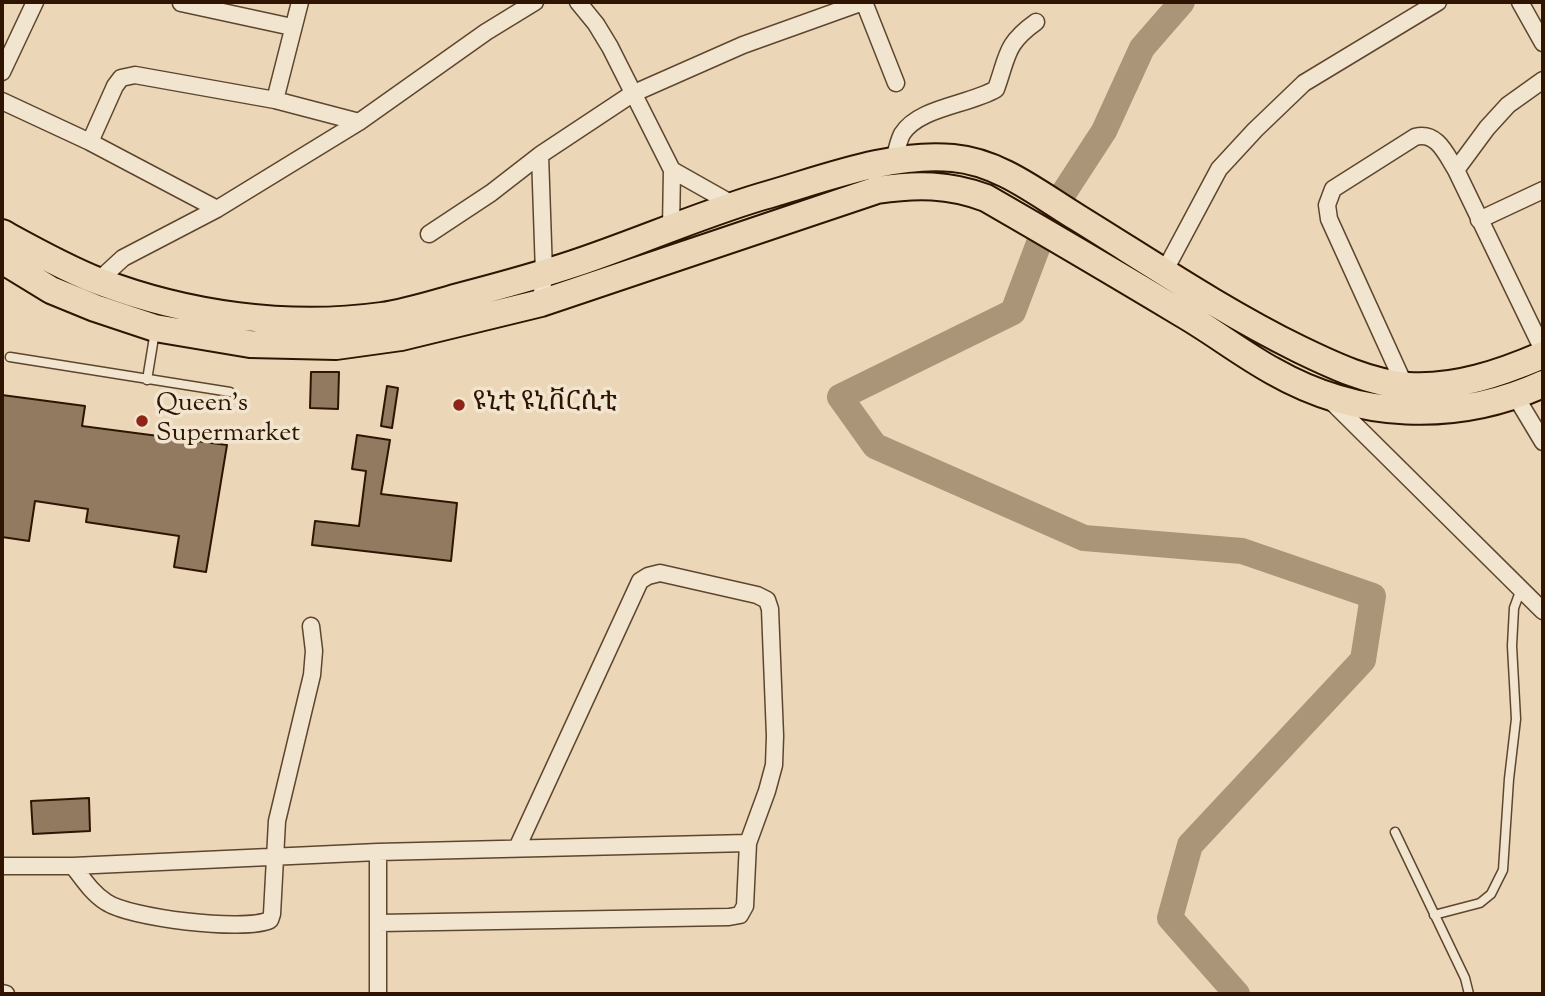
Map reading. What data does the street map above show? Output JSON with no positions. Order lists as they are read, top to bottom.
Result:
{
  "places": ["ዩኒቲ ዩኒቨርሲቲ", "Queen's Supermarket"]
}
